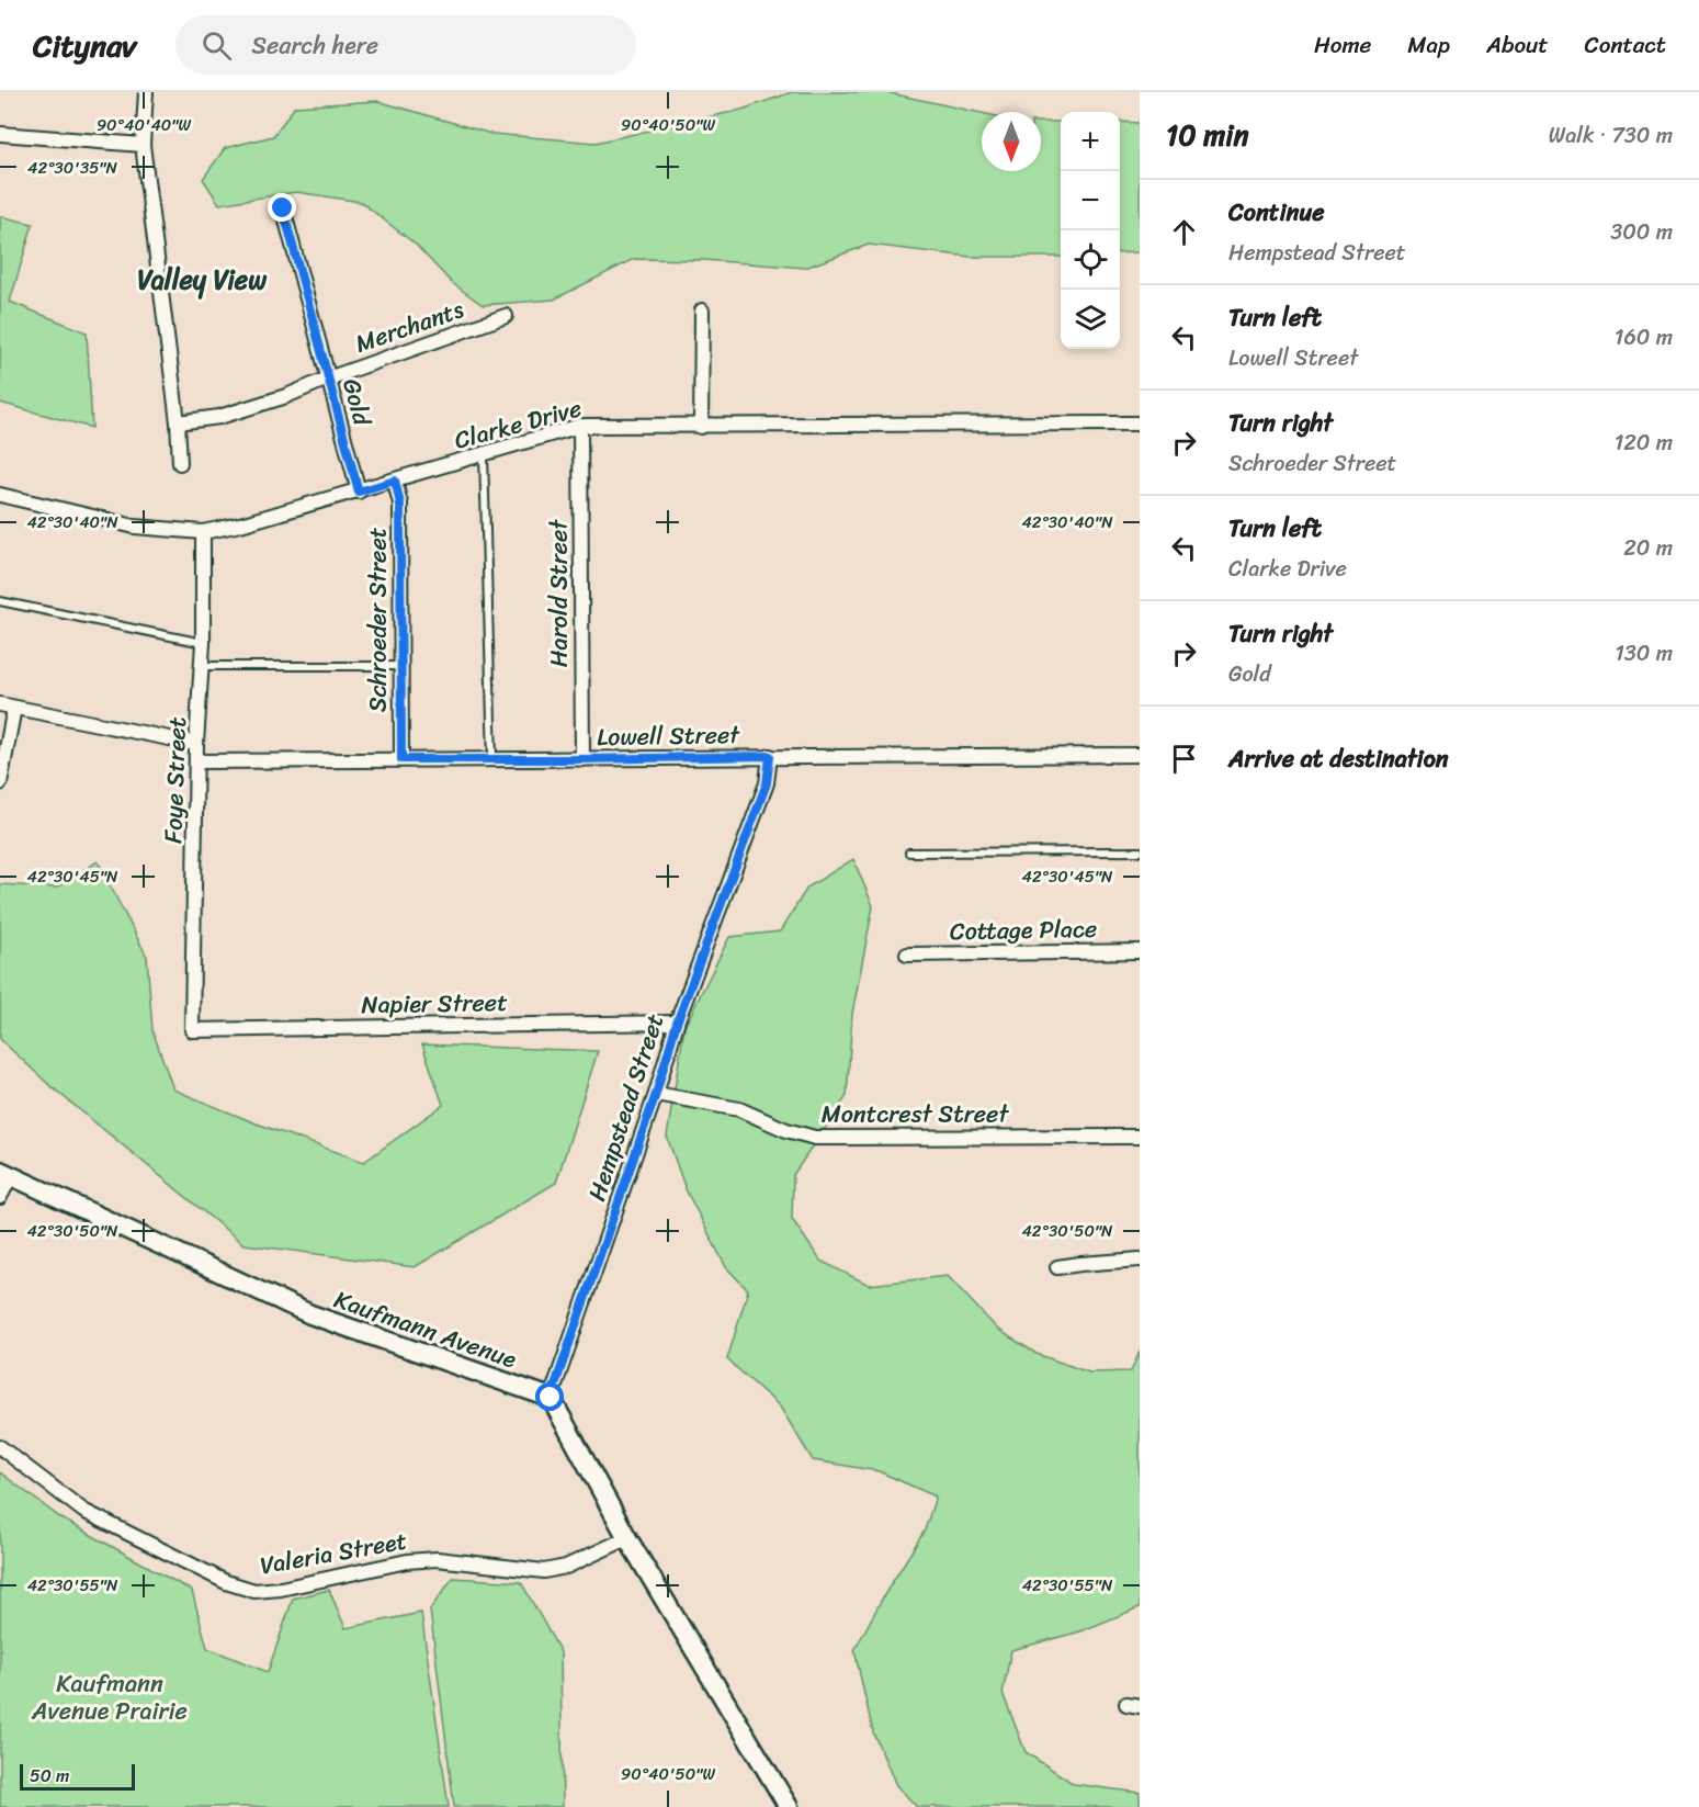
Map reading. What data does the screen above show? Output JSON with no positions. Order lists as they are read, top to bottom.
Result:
{
  "streets": {
    "main road": ["Kaufmann Avenue"],
    "street": [
      "Merchants",
      "Gold",
      "Clarke Drive",
      "Harold Street",
      "Schroeder Street",
      "Lowell Street",
      "Foye Street",
      "Cottage Place",
      "Napier Street",
      "Hempstead Street",
      "Montcrest Street",
      "Valeria Street"
    ]
  },
  "crossings": [
    ["Merchants", "Gold"],
    ["Gold", "Clarke Drive"],
    ["Clarke Drive", "Harold Street"],
    ["Clarke Drive", "Schroeder Street"],
    ["Clarke Drive", "Foye Street"],
    ["Harold Street", "Lowell Street"],
    ["Schroeder Street", "Lowell Street"],
    ["Lowell Street", "Foye Street"],
    ["Lowell Street", "Hempstead Street"],
    ["Foye Street", "Napier Street"],
    ["Napier Street", "Hempstead Street"],
    ["Hempstead Street", "Montcrest Street"],
    ["Hempstead Street", "Kaufmann Avenue"]
  ],
  "districts": ["Valley View"],
  "parks": ["Kaufmann Avenue Prairie"],
  "scale_bar": "50 m",
  "north": "bottom",
  "page": {
    "header": "Citynav",
    "search": "Search here",
    "nav": [
      "Home",
      "Map",
      "About",
      "Contact"
    ],
    "heading": ["10 min", "Walk · 730 m"],
    "map_buttons": ["+", "−"],
    "list": [
      ["Continue", "Hempstead Street", "300 m"],
      ["Turn left", "Lowell Street", "160 m"],
      ["Turn right", "Schroeder Street", "120 m"],
      ["Turn left", "Clarke Drive", "20 m"],
      ["Turn right", "Gold", "130 m"],
      "Arrive at destination"
    ],
    "scale": "50 m"
  },
  "coordinates": [
    "90°40'40\"W",
    "90°40'50\"W",
    "42°30'35\"N",
    "42°30'40\"N",
    "42°30'45\"N",
    "42°30'50\"N",
    "42°30'55\"N"
  ]
}
